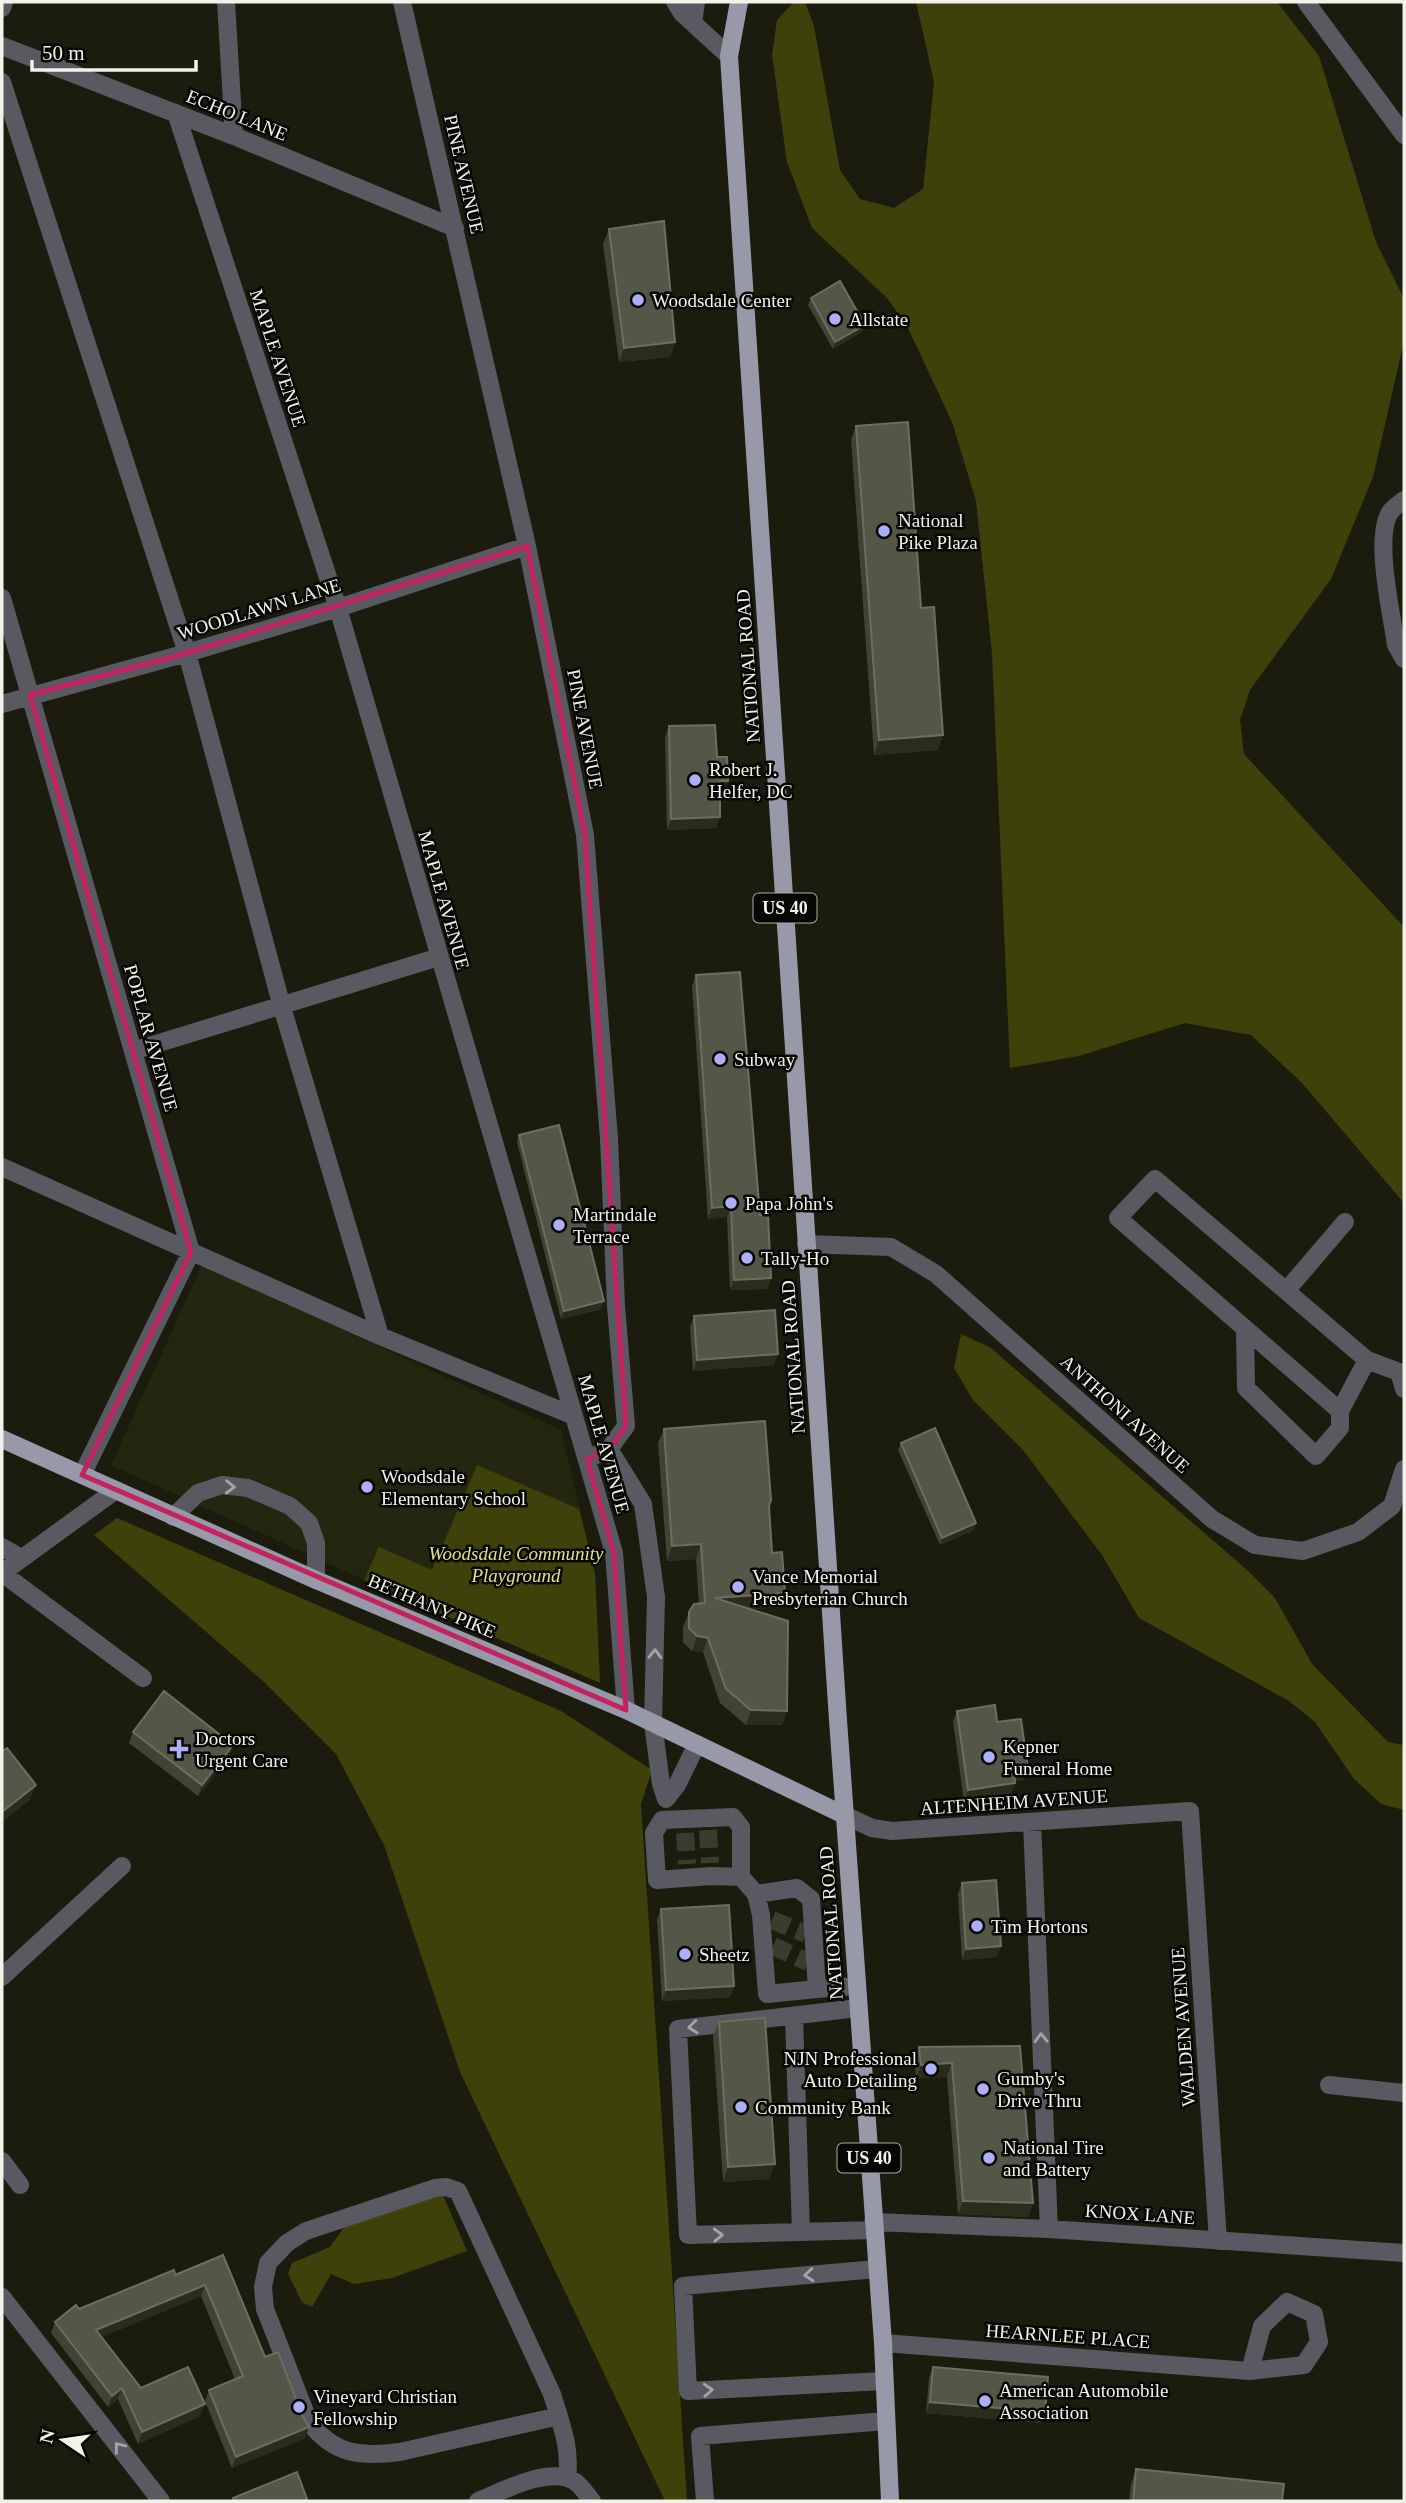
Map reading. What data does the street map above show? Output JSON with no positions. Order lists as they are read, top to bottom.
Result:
{
  "streets": {
    "main road": ["NATIONAL ROAD", "US 40", "BETHANY PIKE"],
    "street": [
      "ECHO LANE",
      "PINE AVENUE",
      "MAPLE AVENUE",
      "WOODLAWN LANE",
      "POPLAR AVENUE",
      "ANTHONI AVENUE",
      "ALTENHEIM AVENUE",
      "WALDEN AVENUE",
      "KNOX LANE",
      "HEARNLEE PLACE"
    ]
  },
  "crossings": [
    ["ECHO LANE", "PINE AVENUE"],
    ["ECHO LANE", "MAPLE AVENUE"],
    ["PINE AVENUE", "WOODLAWN LANE"],
    ["MAPLE AVENUE", "WOODLAWN LANE"],
    ["MAPLE AVENUE", "BETHANY PIKE"],
    ["WOODLAWN LANE", "POPLAR AVENUE"],
    ["NATIONAL ROAD", "ANTHONI AVENUE"],
    ["NATIONAL ROAD", "BETHANY PIKE"],
    ["NATIONAL ROAD", "ALTENHEIM AVENUE"],
    ["NATIONAL ROAD", "KNOX LANE"],
    ["NATIONAL ROAD", "HEARNLEE PLACE"],
    ["BETHANY PIKE", "ALTENHEIM AVENUE"],
    ["ALTENHEIM AVENUE", "WALDEN AVENUE"],
    ["WALDEN AVENUE", "KNOX LANE"]
  ],
  "parks": ["Woodsdale Community Playground"],
  "places": {
    "other": [
      "Woodsdale Center",
      "Allstate",
      "National Pike Plaza",
      "Robert J. Helfer, DC",
      "Subway",
      "Papa John's",
      "Martindale Terrace",
      "Tally-Ho",
      "Woodsdale Elementary School",
      "Vance Memorial Presbyterian Church",
      "Kepner Funeral Home",
      "Tim Hortons",
      "Sheetz",
      "NJN Professional Auto Detailing",
      "Gumby's Drive Thru",
      "Community Bank",
      "National Tire and Battery",
      "American Automobile Association",
      "Vineyard Christian Fellowship"
    ],
    "health": ["Doctors Urgent Care"]
  },
  "scale_bar": "50 m",
  "north": "left"
}
